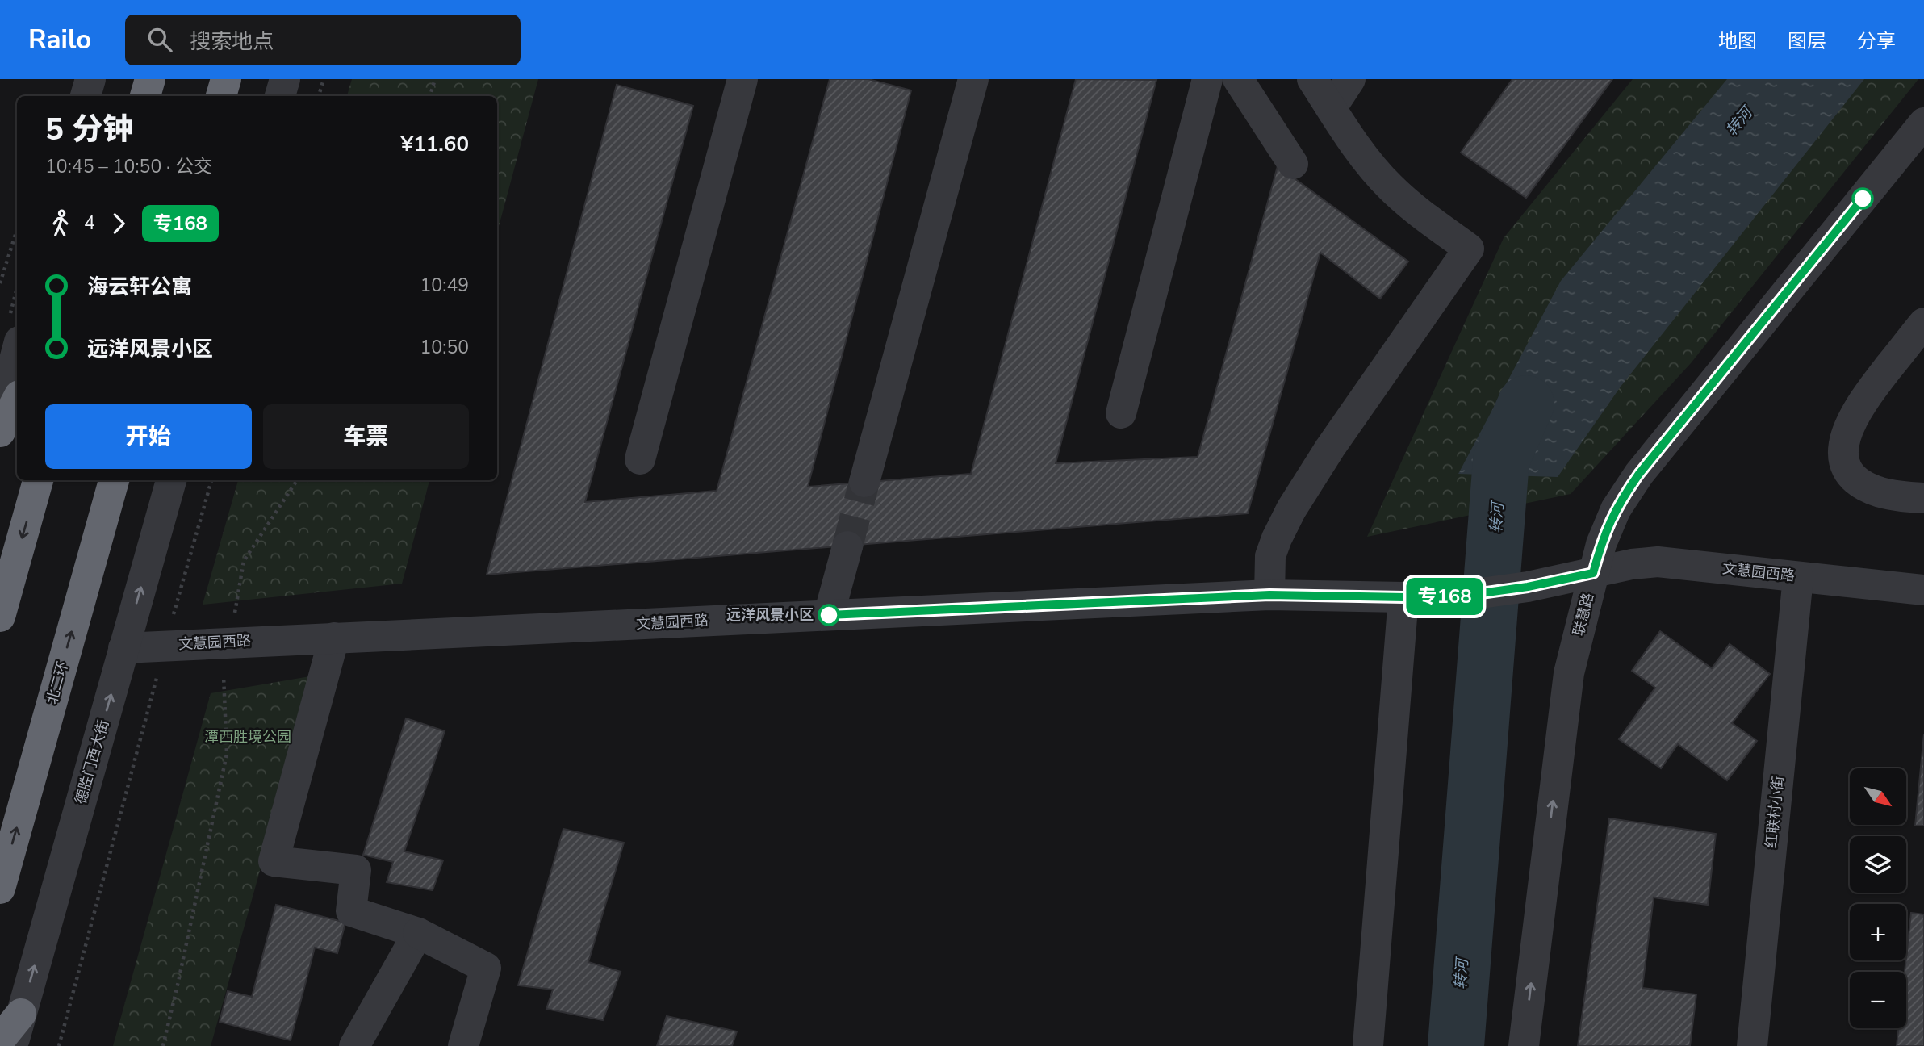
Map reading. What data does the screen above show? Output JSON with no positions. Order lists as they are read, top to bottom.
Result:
{
  "streets": {
    "highway": ["北二环"],
    "street": [
      "文慧园西路",
      "联慧路",
      "德胜门西大街",
      "红联村小街"
    ]
  },
  "crossings": [
    ["文慧园西路", "联慧路"],
    ["文慧园西路", "德胜门西大街"],
    ["文慧园西路", "红联村小街"]
  ],
  "one_way": ["德胜门西大街"],
  "water": ["转河"],
  "parks": ["潭西胜境公园"],
  "places": ["远洋风景小区"],
  "lines": ["bus line 专168"],
  "north": "bottom right",
  "page": {
    "header": "Railo",
    "search": "搜索地点",
    "nav": ["地图", "图层", "分享"],
    "on_map": "专168",
    "heading": ["5 分钟", "10:45 – 10:50 · 公交", "¥11.60"],
    "legs": ["4", "专168"],
    "list": [
      {
        "name": "海云轩公寓",
        "value": "10:49"
      },
      {
        "name": "远洋风景小区",
        "value": "10:50"
      }
    ],
    "buttons": ["开始", "车票"],
    "map_buttons": ["+", "−"]
  }
}
